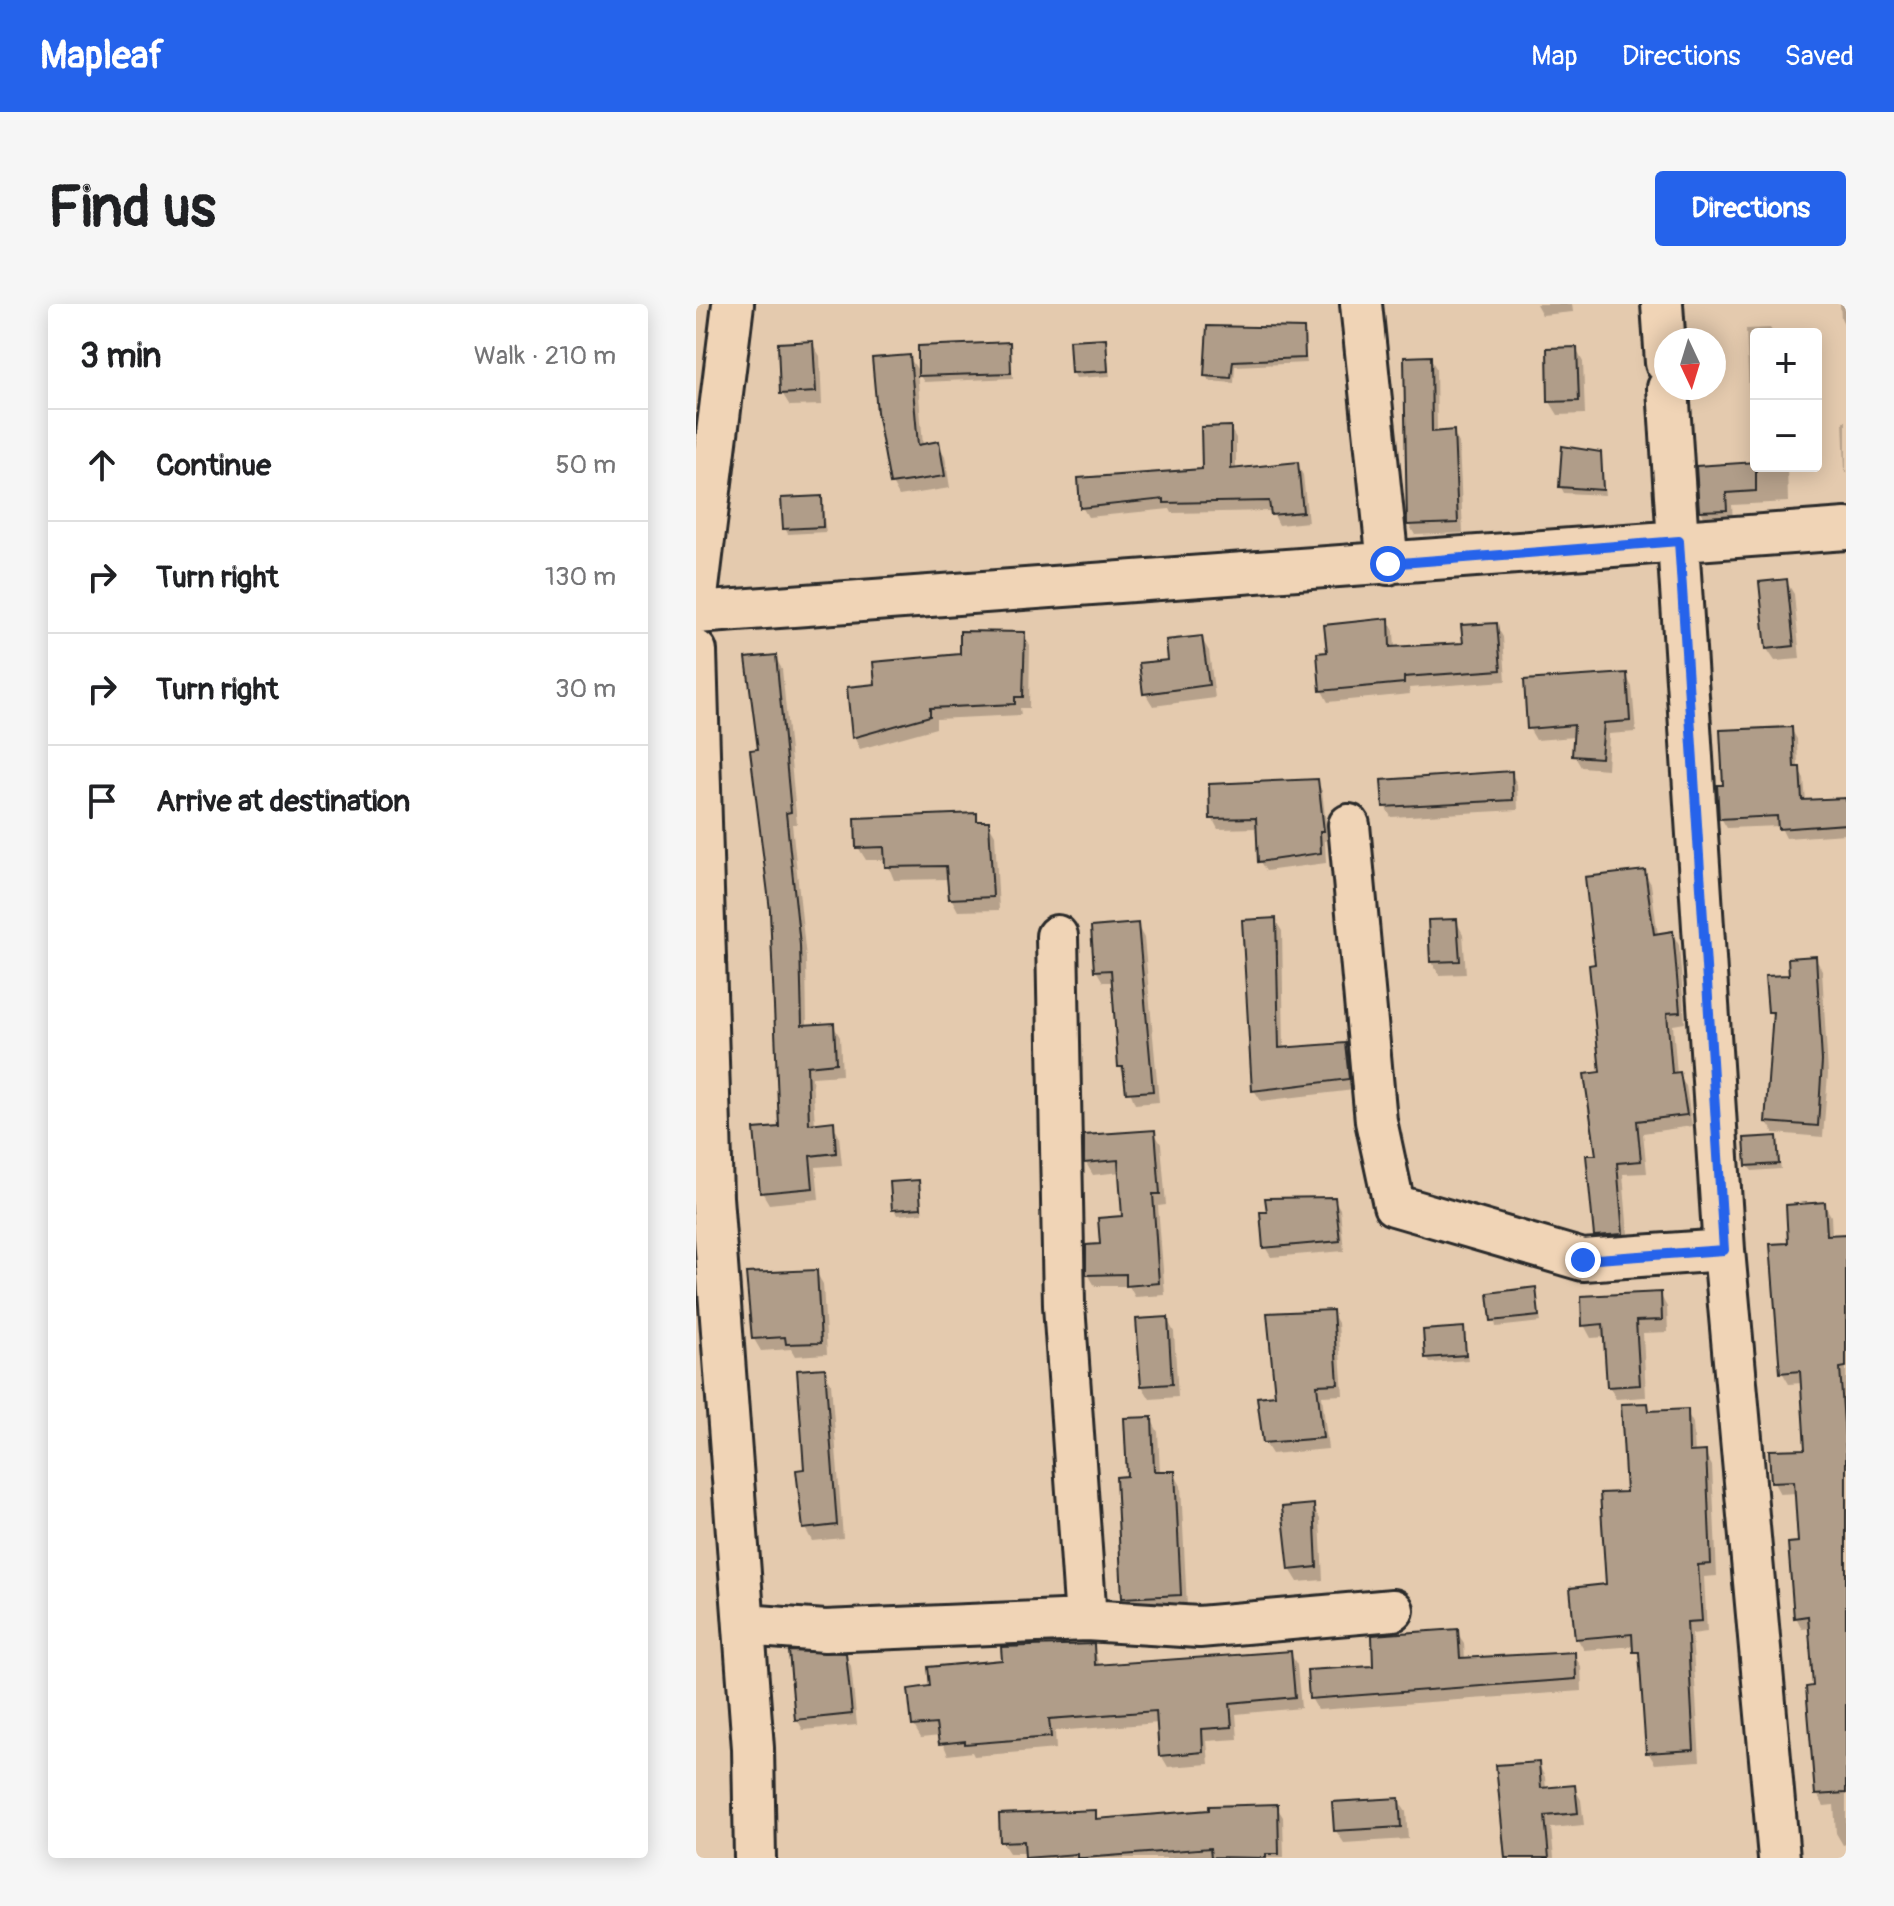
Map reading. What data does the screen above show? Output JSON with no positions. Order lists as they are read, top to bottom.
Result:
{
  "north": "bottom",
  "page": {
    "header": "Mapleaf",
    "nav": ["Map", "Directions", "Saved"],
    "buttons": "Directions",
    "title": "Find us",
    "heading": ["3 min", "Walk · 210 m"],
    "map_buttons": ["+", "−"],
    "list": [
      ["Continue", "50 m"],
      ["Turn right", "130 m"],
      ["Turn right", "30 m"],
      "Arrive at destination"
    ]
  }
}
